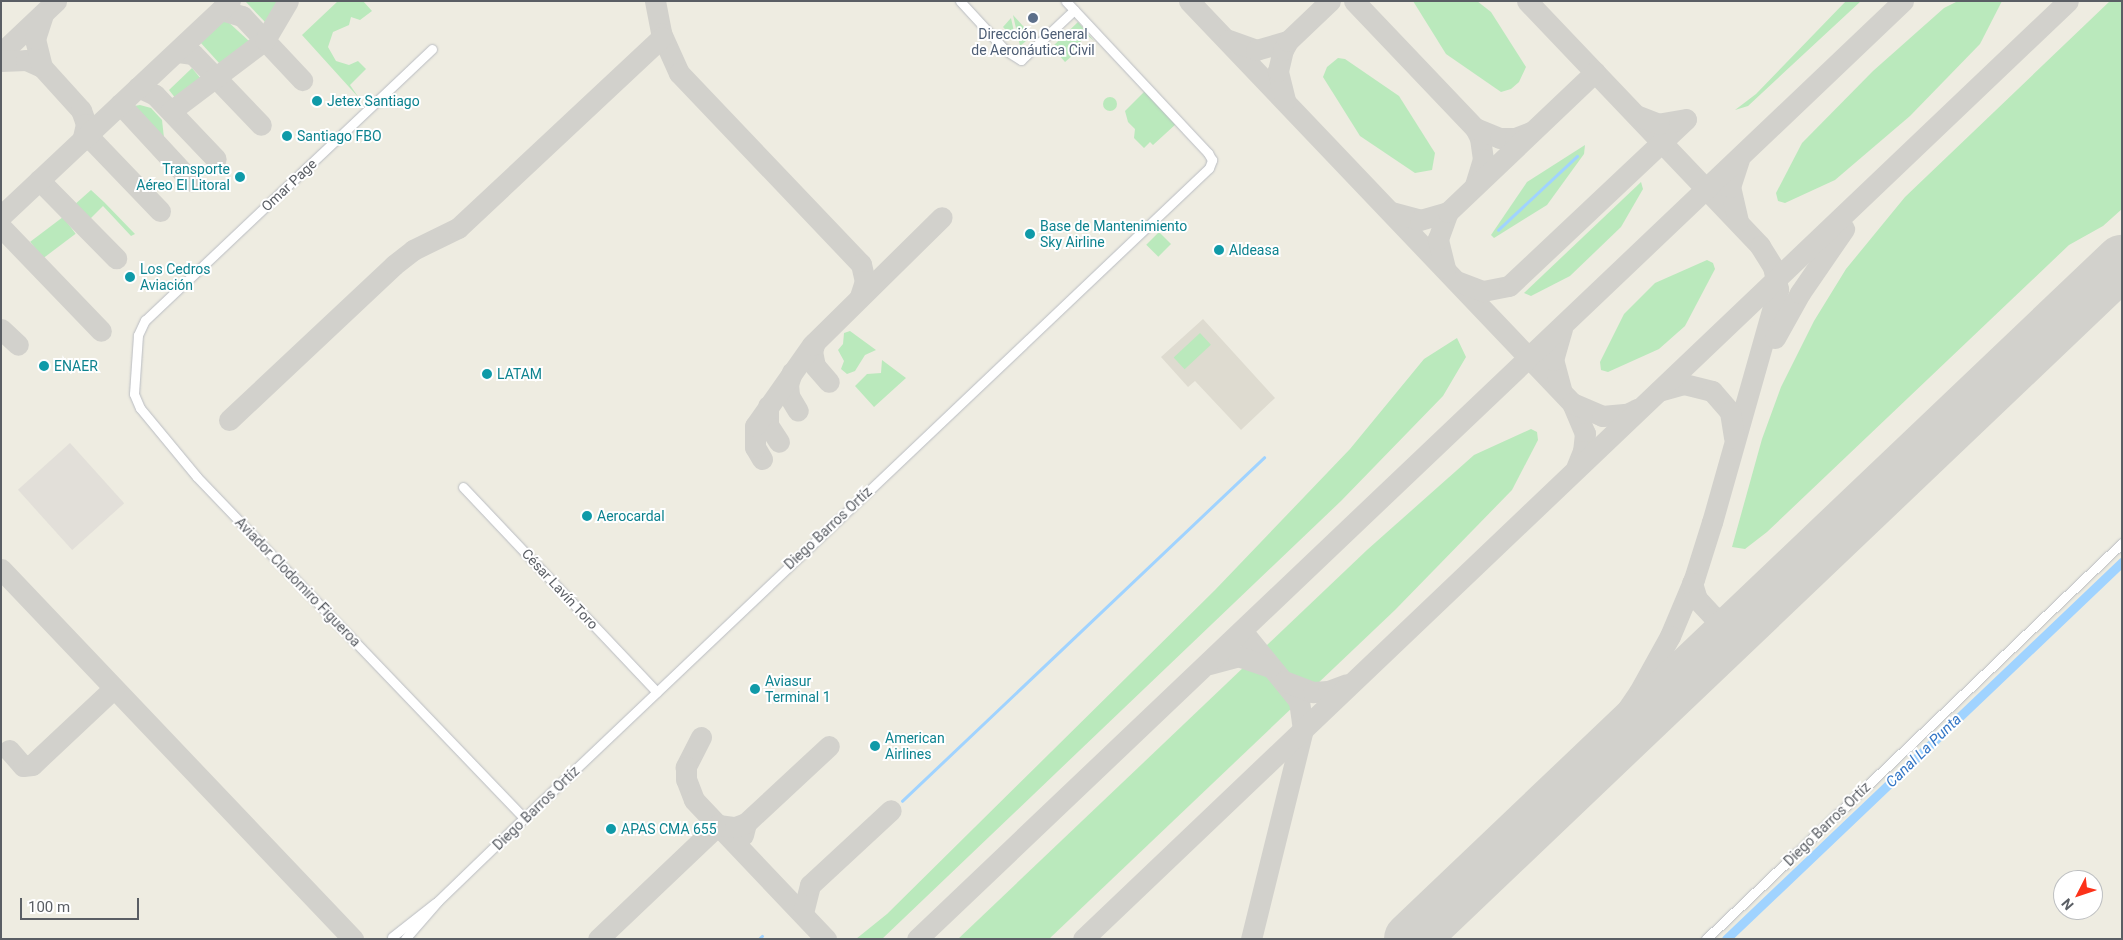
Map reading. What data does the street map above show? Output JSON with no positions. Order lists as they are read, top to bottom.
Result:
{
  "streets": {
    "street": [
      "Omar Page",
      "Diego Barros Ortíz",
      "Aviador Clodomiro Figueroa",
      "César Lavín Toro"
    ]
  },
  "crossings": [
    ["Omar Page", "Aviador Clodomiro Figueroa"],
    ["Diego Barros Ortíz", "Aviador Clodomiro Figueroa"],
    ["Diego Barros Ortíz", "César Lavín Toro"]
  ],
  "water": ["Canal La Punta"],
  "places": [
    "Dirección General de Aeronáutica Civil",
    "Jetex Santiago",
    "Santiago FBO",
    "Transporte Aéreo El Litoral",
    "Base de Mantenimiento Sky Airline",
    "Aldeasa",
    "Los Cedros Aviación",
    "ENAER",
    "LATAM",
    "Aerocardal",
    "Aviasur Terminal 1",
    "American Airlines",
    "APAS CMA 655"
  ],
  "scale_bar": "100 m",
  "north": "bottom left"
}
